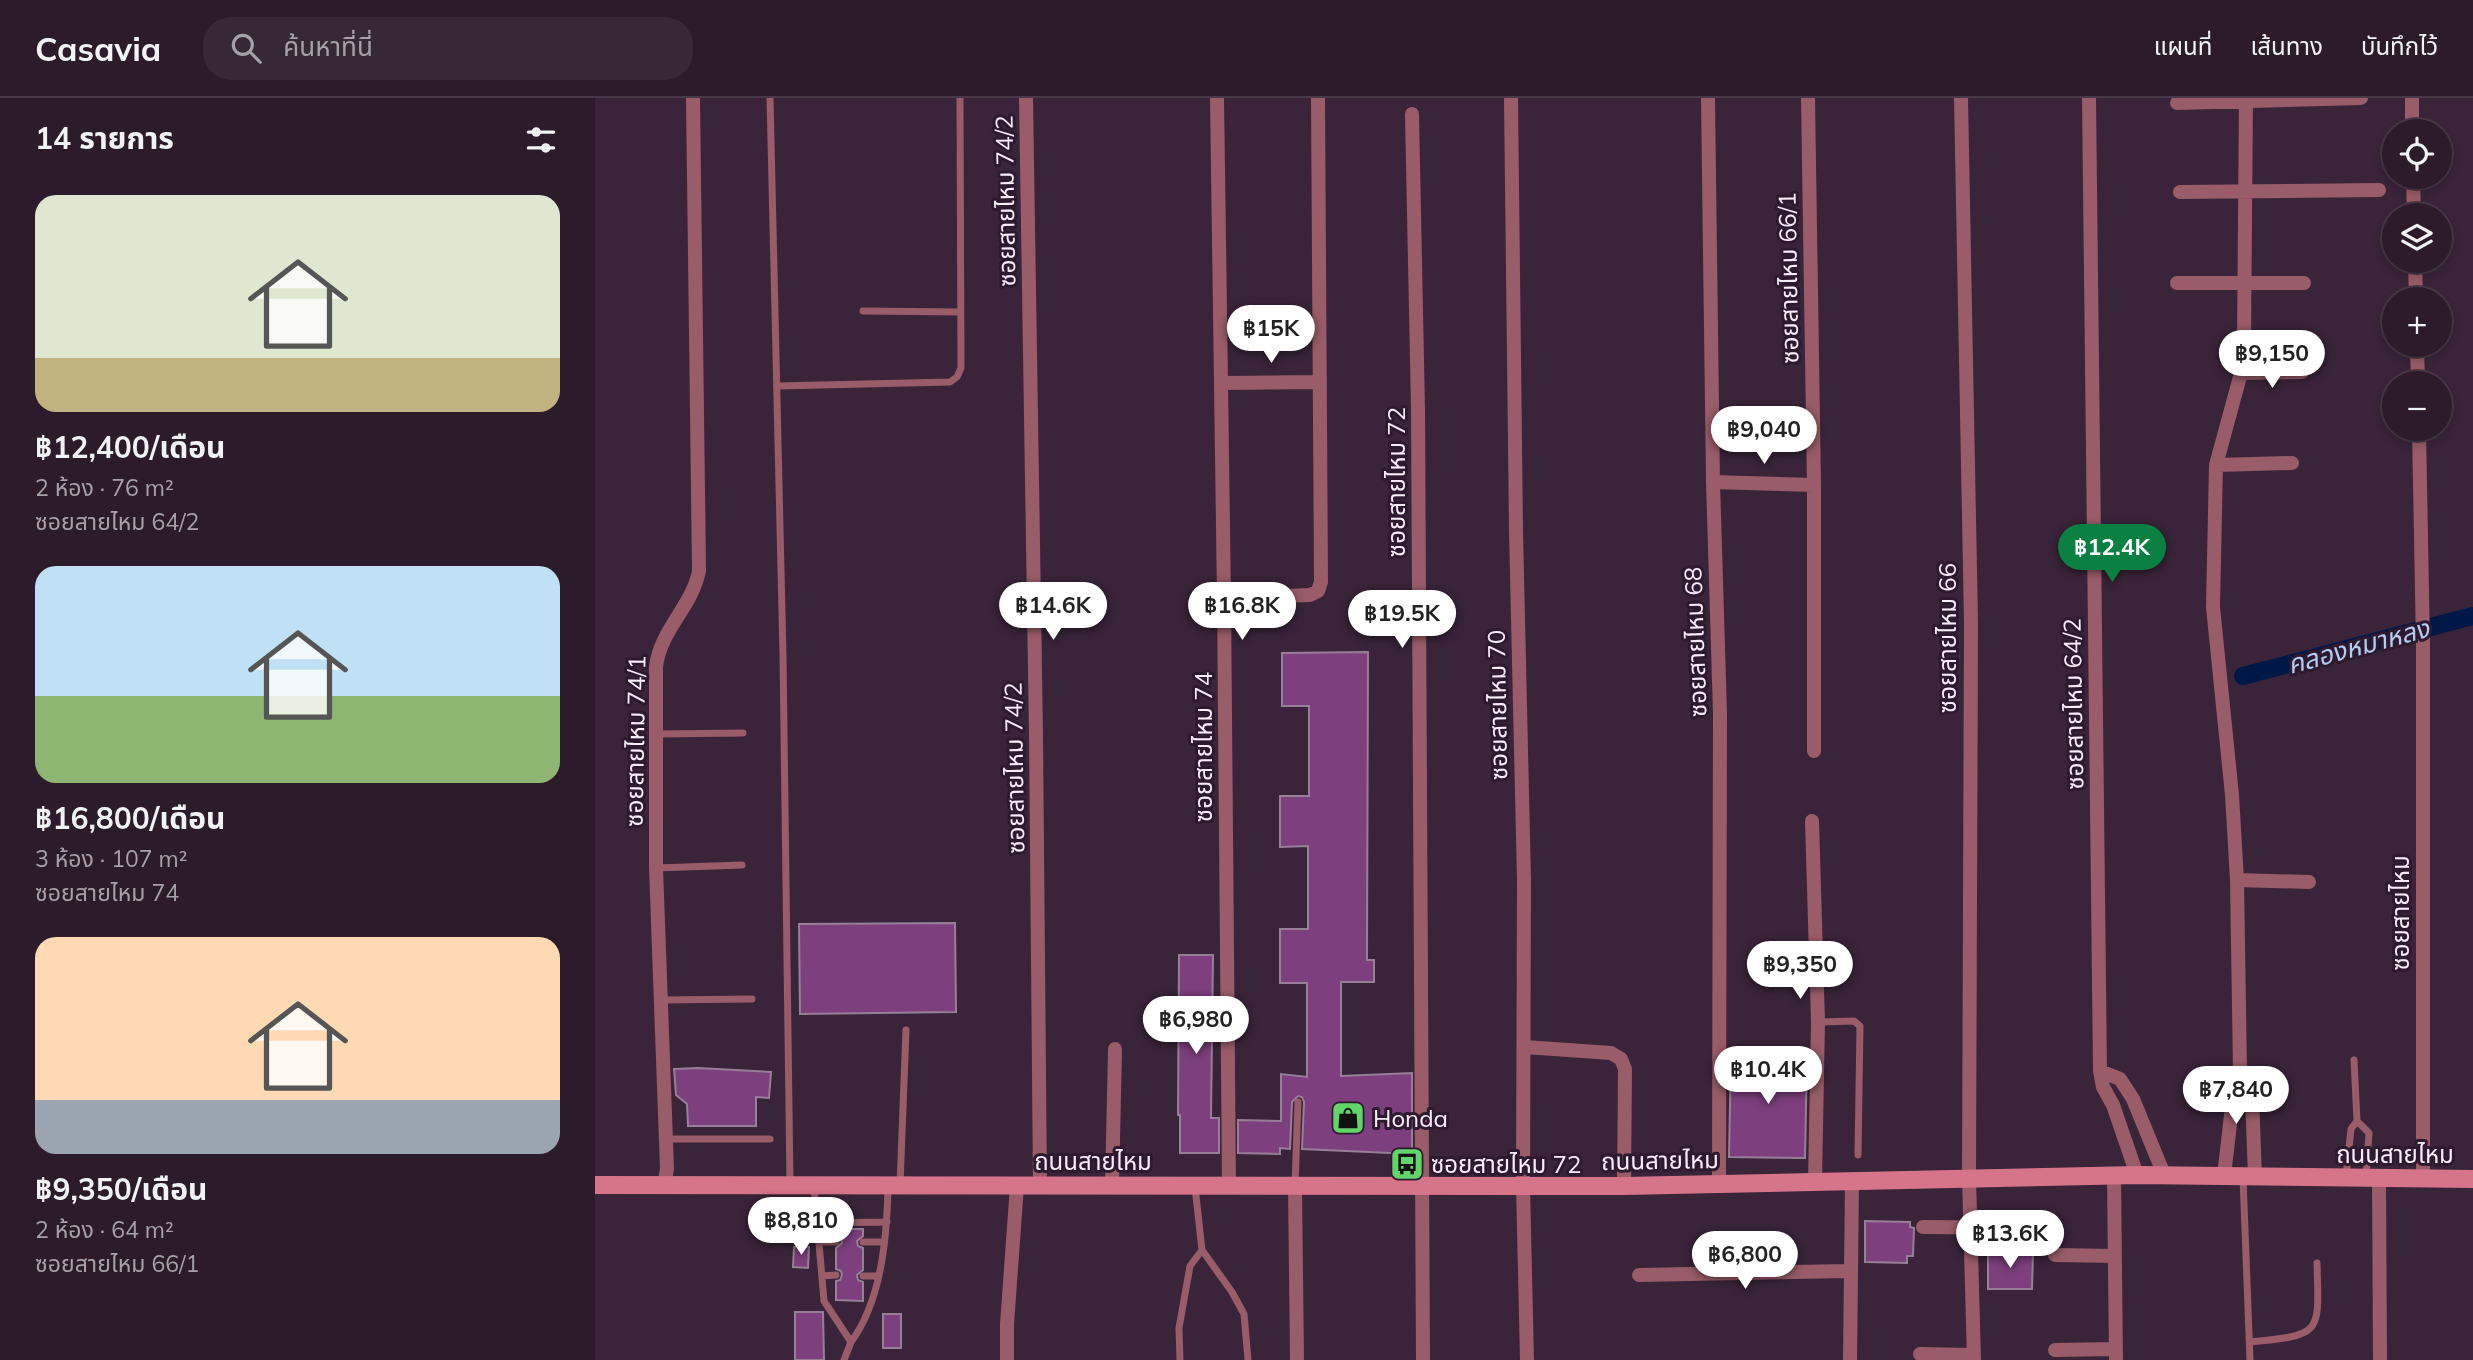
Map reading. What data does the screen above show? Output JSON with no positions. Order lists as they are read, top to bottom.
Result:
{
  "streets": {
    "main road": ["ถนนสายไหม"],
    "street": [
      "ซอยสายไหม 74/2",
      "ซอยสายไหม 66/1",
      "ซอยสายไหม 72",
      "ซอยสายไหม 66",
      "ซอยสายไหม 68",
      "ซอยสายไหม 64/2",
      "ซอยสายไหม 70",
      "ซอยสายไหม 74/1",
      "ซอยสายไหม 74",
      "ซอยสายไหม"
    ]
  },
  "crossings": [
    ["ซอยสายไหม 74/2", "ถนนสายไหม"],
    ["ซอยสายไหม 72", "ถนนสายไหม"],
    ["ซอยสายไหม 66", "ถนนสายไหม"],
    ["ซอยสายไหม 68", "ถนนสายไหม"],
    ["ซอยสายไหม 64/2", "ถนนสายไหม"],
    ["ซอยสายไหม 70", "ถนนสายไหม"],
    ["ซอยสายไหม 74/1", "ถนนสายไหม"],
    ["ซอยสายไหม 74", "ถนนสายไหม"],
    ["ซอยสายไหม", "ถนนสายไหม"]
  ],
  "water": ["คลองหมาหลง"],
  "places": {
    "shop": ["Honda"],
    "bus stop": ["ซอยสายไหม 72"]
  },
  "page": {
    "header": "Casavia",
    "search": "ค้นหาที่นี่",
    "nav": ["แผนที่", "เส้นทาง", "บันทึกไว้"],
    "heading": "14 รายการ",
    "map_buttons": ["+", "−"],
    "list": [
      {
        "name": "฿12,400/เดือน",
        "note": "2 ห้อง · 76 m² · ซอยสายไหม 64/2"
      },
      {
        "name": "฿16,800/เดือน",
        "note": "3 ห้อง · 107 m² · ซอยสายไหม 74"
      },
      {
        "name": "฿9,350/เดือน",
        "note": "2 ห้อง · 64 m² · ซอยสายไหม 66/1"
      }
    ],
    "price": [
      "฿15K",
      "฿9,150",
      "฿9,040",
      "฿12.4K",
      "฿14.6K",
      "฿16.8K",
      "฿19.5K",
      "฿9,350",
      "฿6,980",
      "฿10.4K",
      "฿7,840",
      "฿8,810",
      "฿13.6K",
      "฿6,800"
    ]
  }
}
